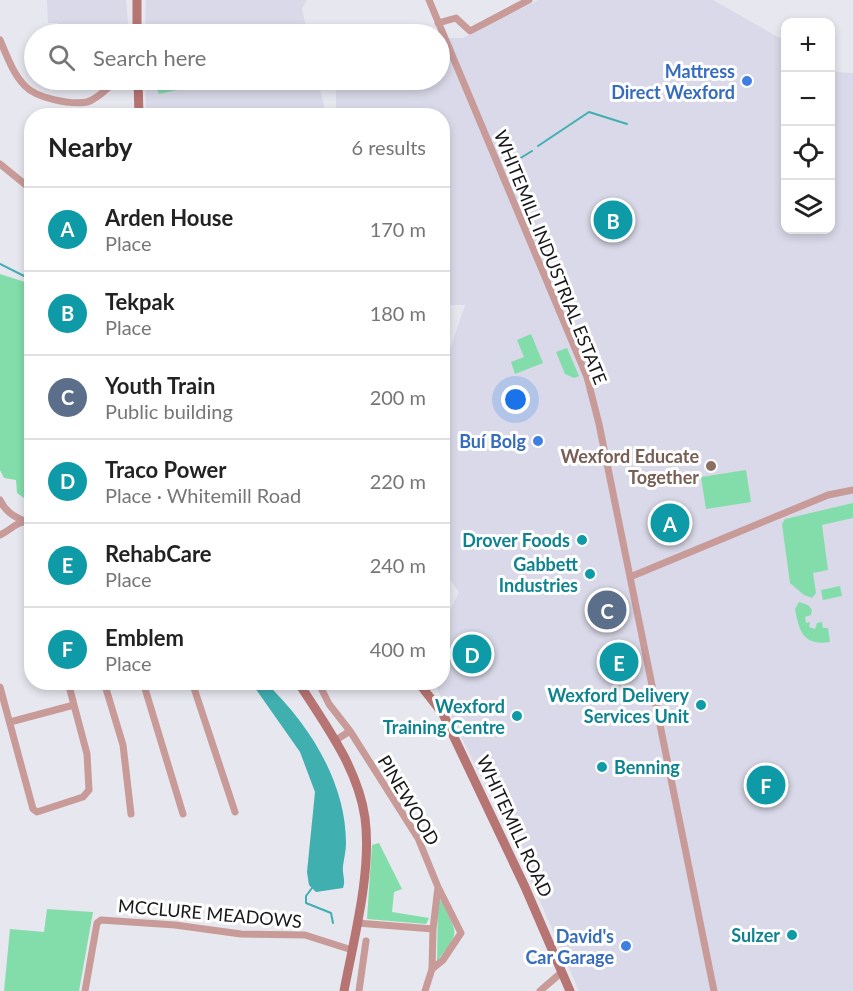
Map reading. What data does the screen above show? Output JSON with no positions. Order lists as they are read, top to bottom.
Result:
{
  "streets": {
    "main road": ["WHITEMILL ROAD"],
    "street": ["WHITEMILL INDUSTRIAL ESTATE", "PINEWOOD", "MCCLURE MEADOWS"]
  },
  "places": [
    "Mattress Direct Wexford",
    "Buí Bolg",
    "Wexford Educate Together",
    "Drover Foods",
    "Gabbett Industries",
    "Wexford Delivery Services Unit",
    "Wexford Training Centre",
    "Benning",
    "Sulzer",
    "David's Car Garage"
  ],
  "page": {
    "map_buttons": ["+", "−"],
    "search": "Search here",
    "heading": ["Nearby", "6 results"],
    "list": [
      {
        "mark": "A",
        "name": "Arden House",
        "note": "Place",
        "value": "170 m"
      },
      {
        "mark": "B",
        "name": "Tekpak",
        "note": "Place",
        "value": "180 m"
      },
      {
        "mark": "C",
        "name": "Youth Train",
        "note": "Public building",
        "value": "200 m"
      },
      {
        "mark": "D",
        "name": "Traco Power",
        "note": "Place · Whitemill Road",
        "value": "220 m"
      },
      {
        "mark": "E",
        "name": "RehabCare",
        "note": "Place",
        "value": "240 m"
      },
      {
        "mark": "F",
        "name": "Emblem",
        "note": "Place",
        "value": "400 m"
      }
    ],
    "pins": [
      "B",
      "A",
      "C",
      "D",
      "E",
      "F"
    ]
  }
}
